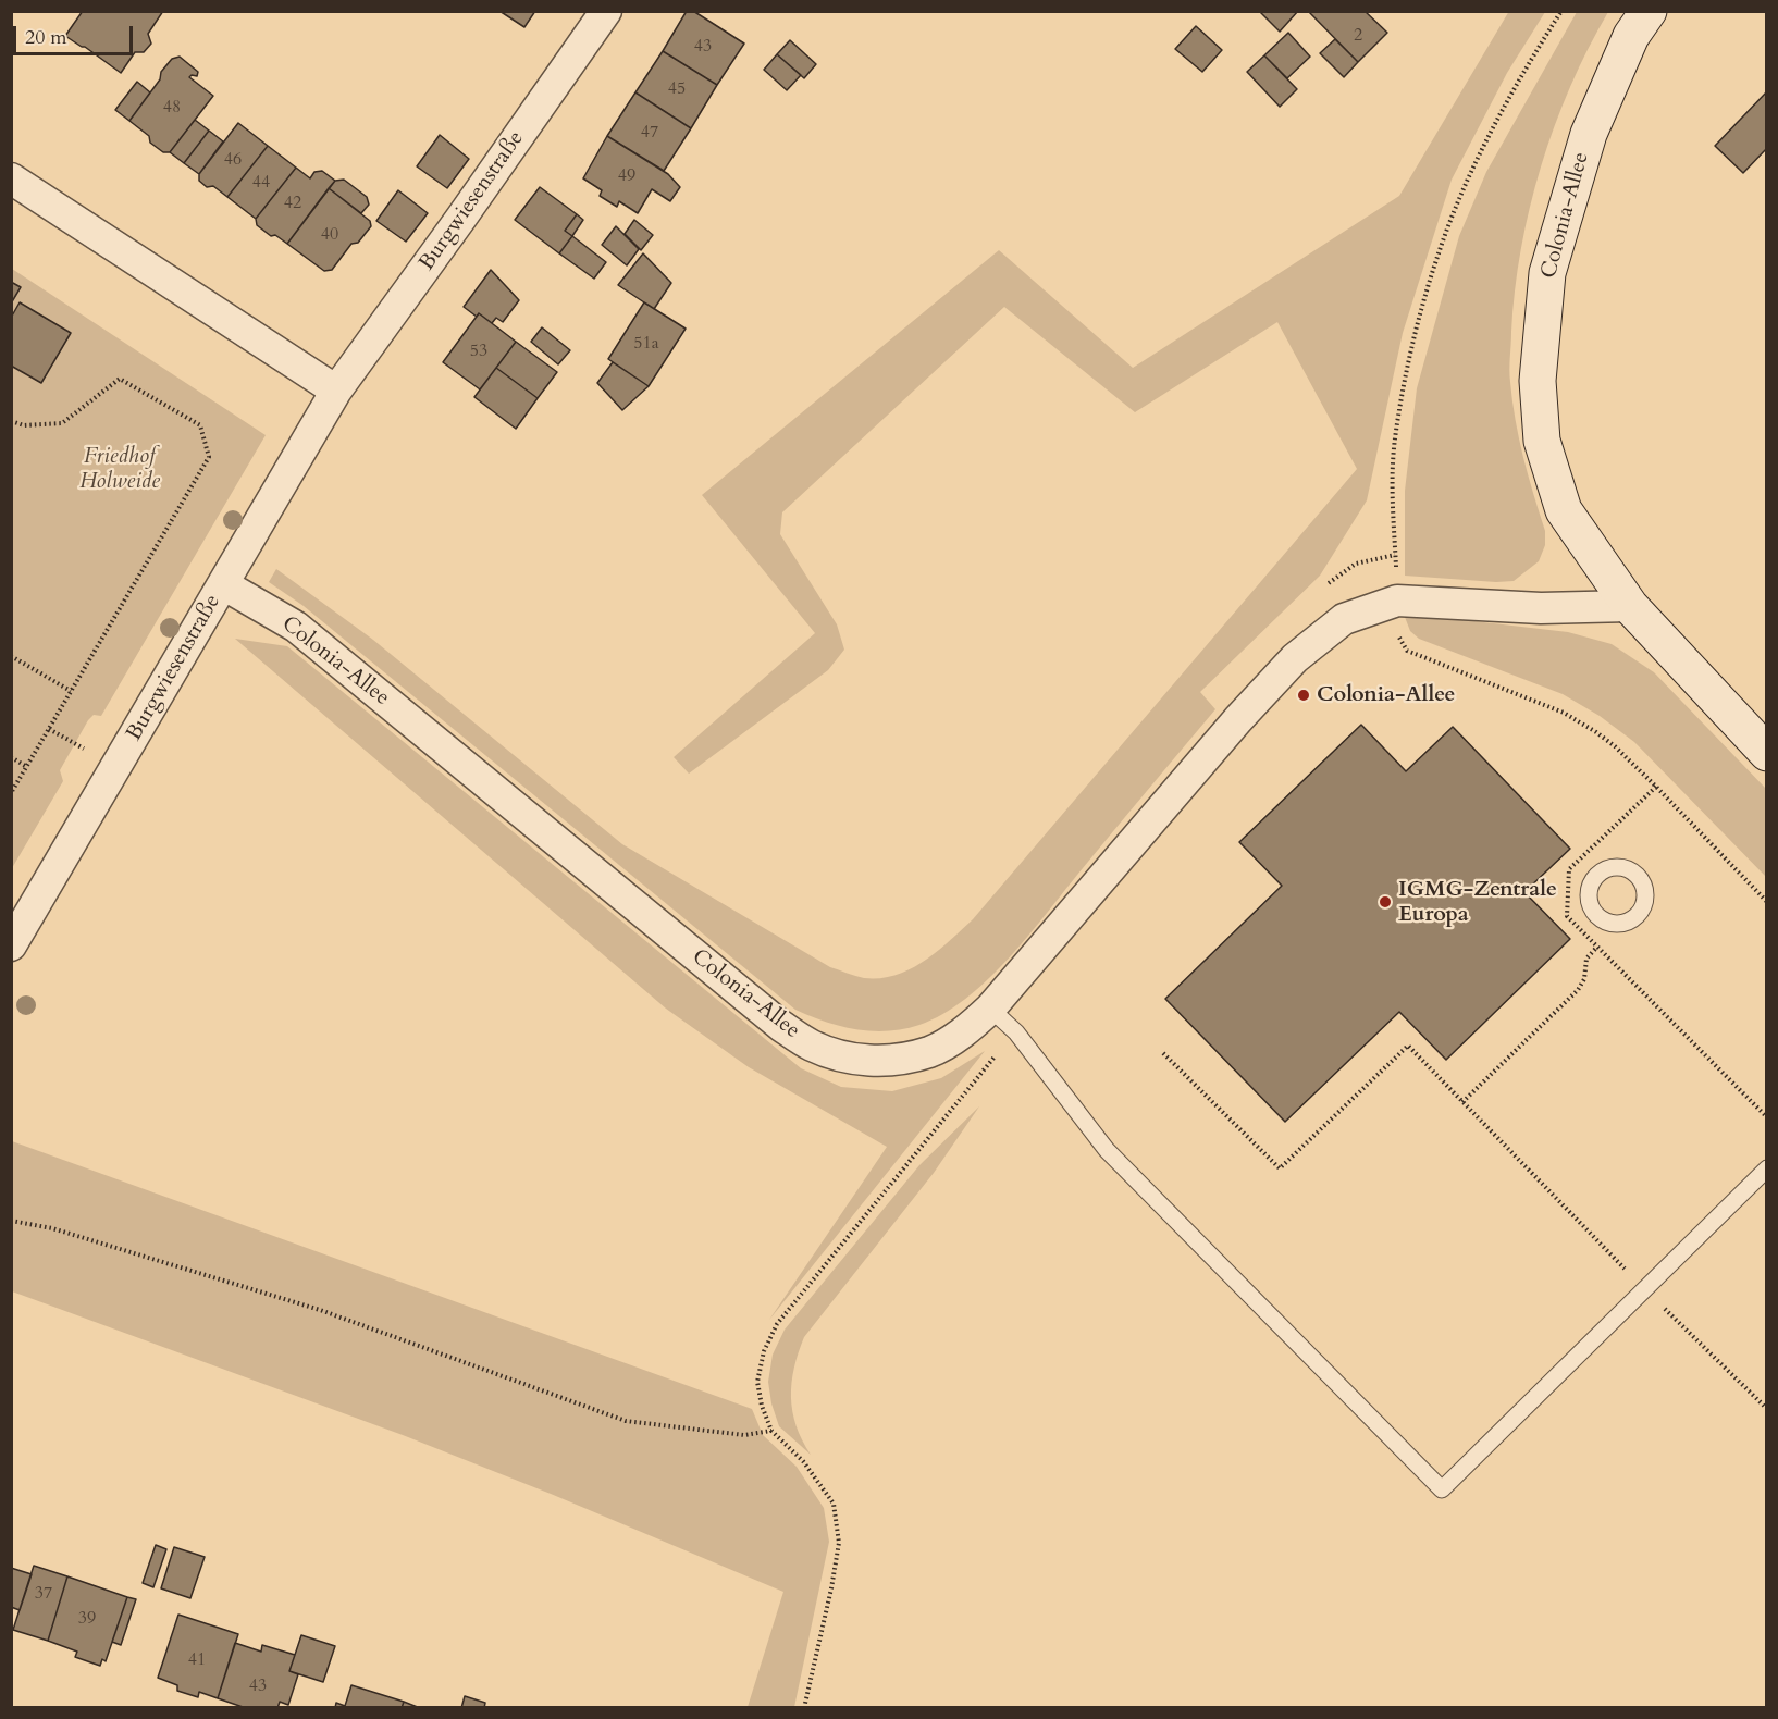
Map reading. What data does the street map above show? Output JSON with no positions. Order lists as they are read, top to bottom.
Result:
{
  "streets": {
    "main road": ["Colonia-Allee"],
    "street": ["Burgwiesenstraße"]
  },
  "crossings": [
    ["Burgwiesenstraße", "Colonia-Allee"]
  ],
  "parks": ["Friedhof Holweide"],
  "places": ["Colonia-Allee", "IGMG-Zentrale Europa"],
  "house_numbers": [
    "2",
    "43",
    "45",
    "48",
    "47",
    "46",
    "49",
    "44",
    "42",
    "40",
    "51a",
    "53",
    "37",
    "39",
    "41",
    "43"
  ],
  "scale_bar": "20 m"
}
